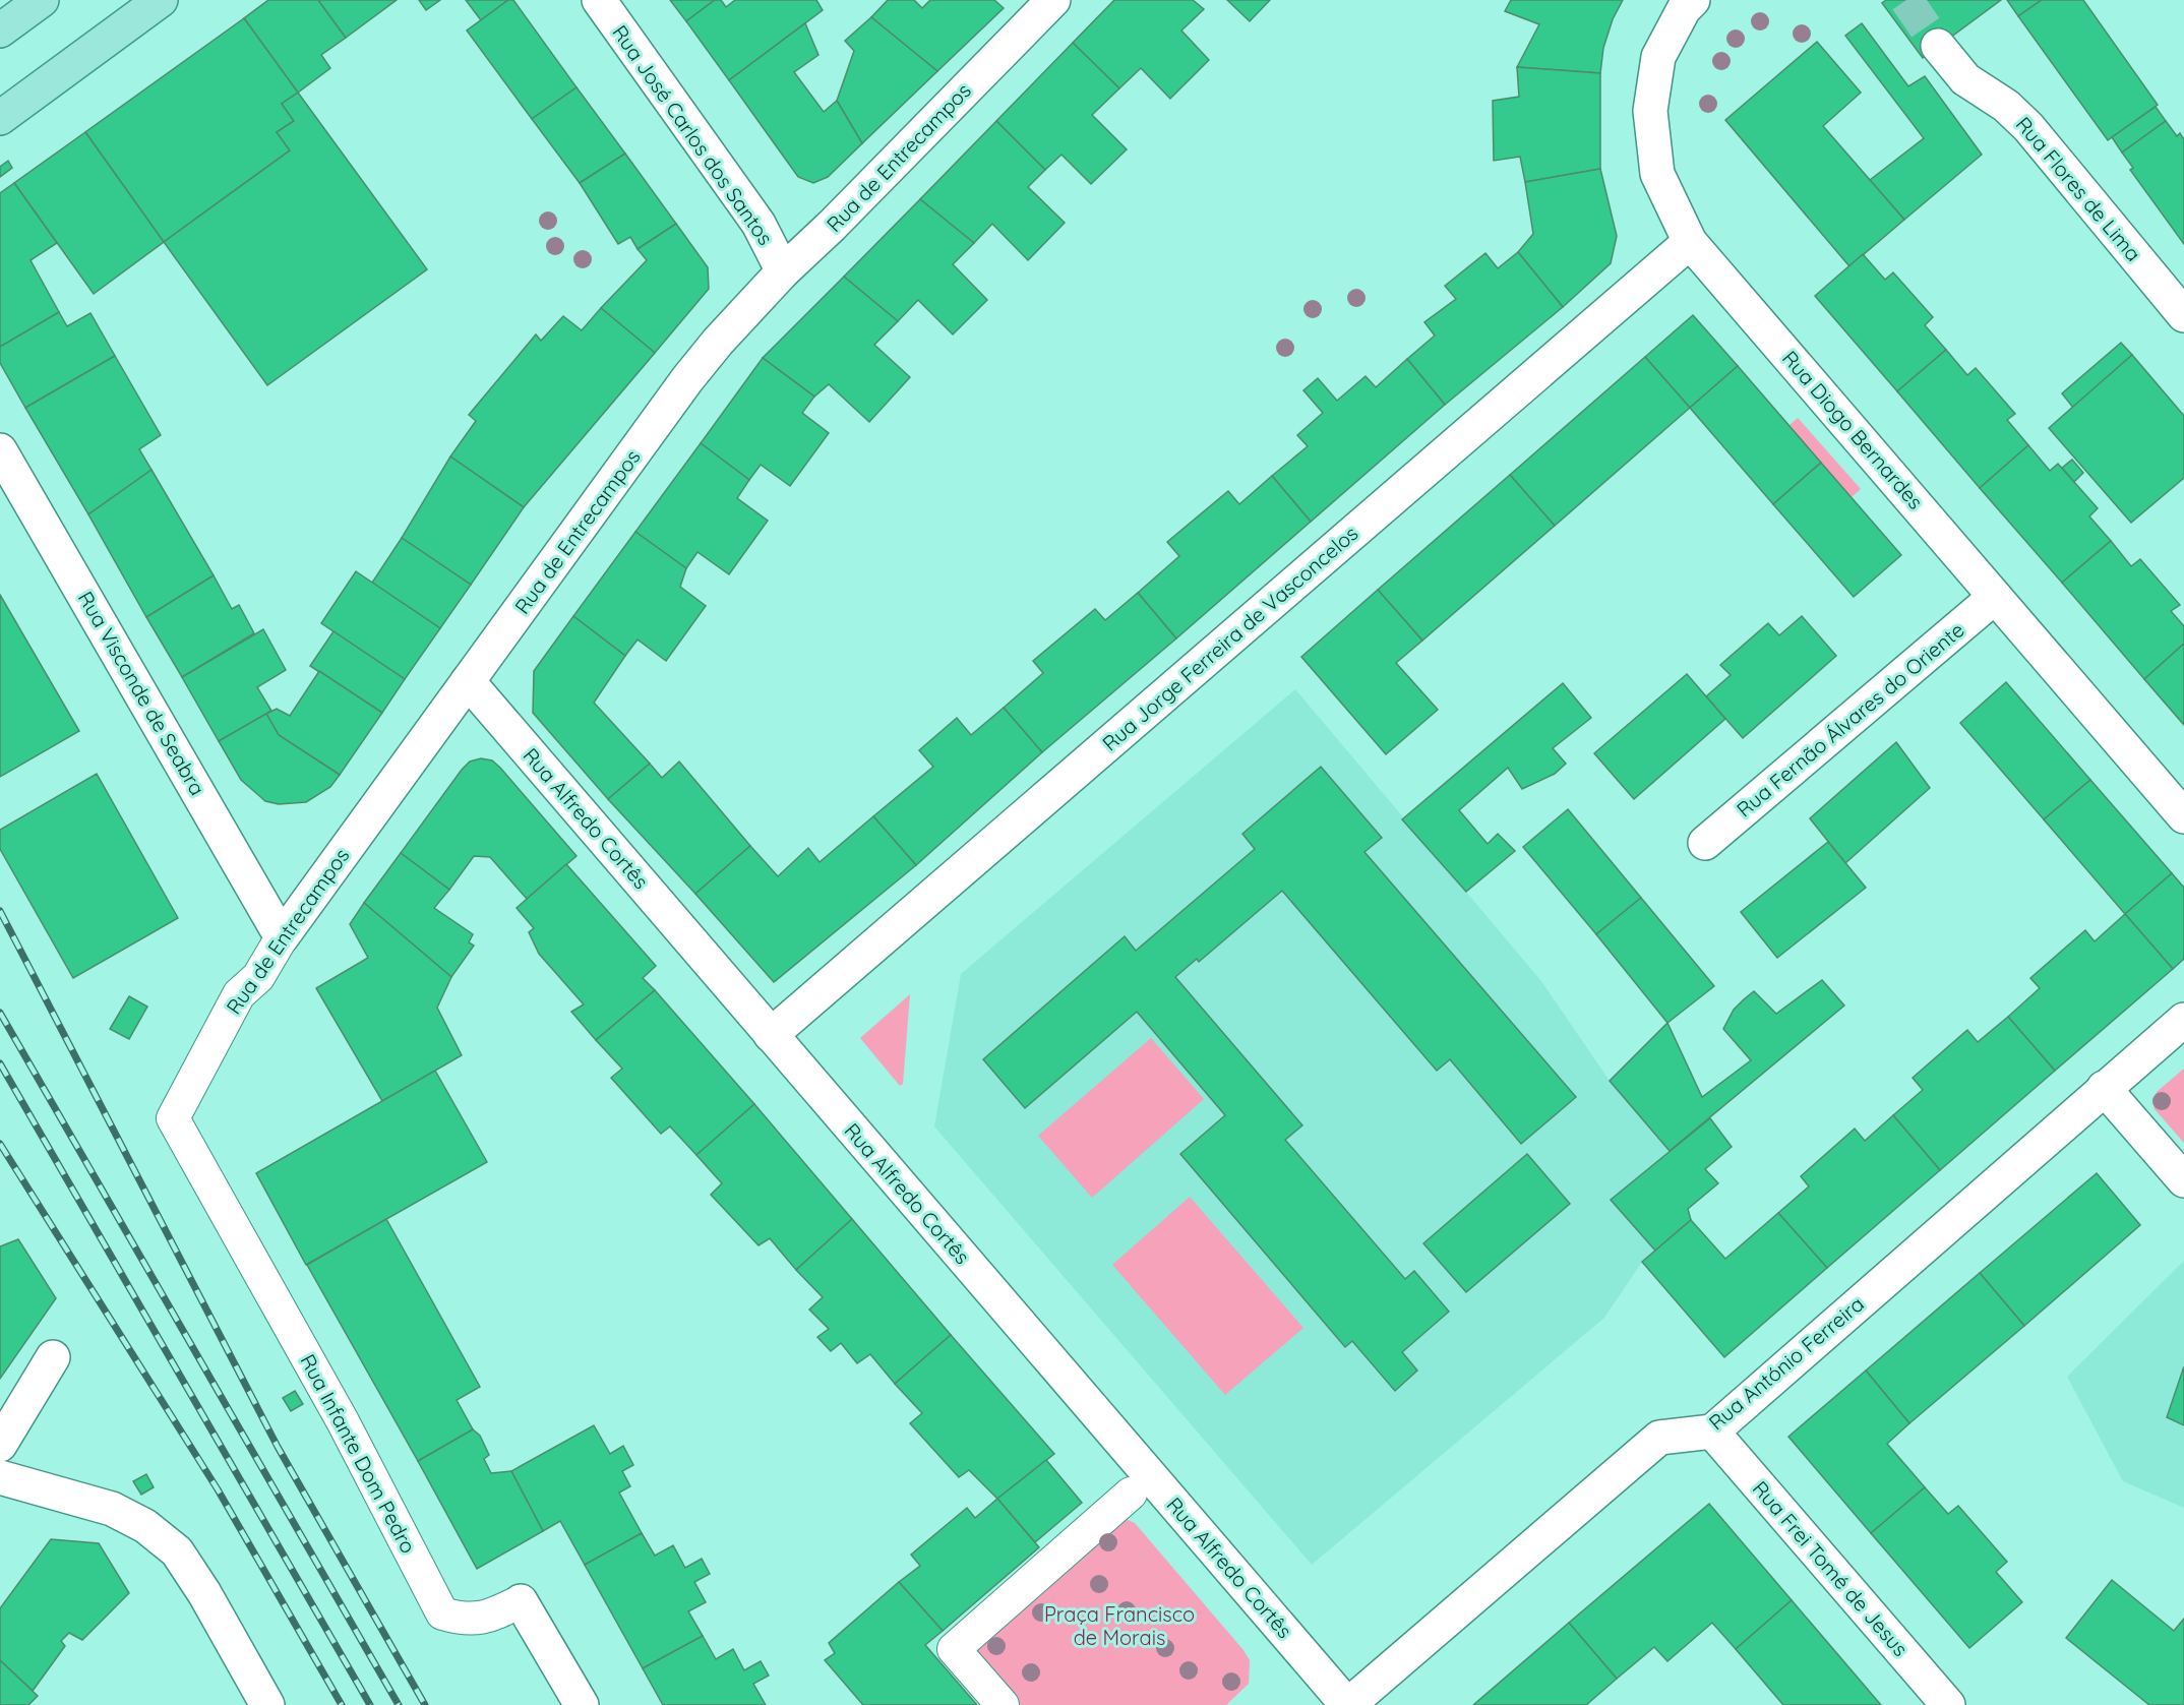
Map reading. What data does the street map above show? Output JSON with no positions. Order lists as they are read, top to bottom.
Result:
{
  "streets": {
    "street": [
      "Rua José Carlos dos Santos",
      "Rua de Entrecampos",
      "Rua Flores de Lima",
      "Rua Diogo Bernardes",
      "Rua Jorge Ferreira de Vasconcelos",
      "Rua Visconde de Seabra",
      "Rua Fernão Álvares do Oriente",
      "Rua Alfredo Cortês",
      "Rua António Ferreira",
      "Rua Infante Dom Pedro",
      "Rua Frei Tomé de Jesus"
    ]
  },
  "crossings": [
    ["Rua José Carlos dos Santos", "Rua de Entrecampos"],
    ["Rua de Entrecampos", "Rua Visconde de Seabra"],
    ["Rua de Entrecampos", "Rua Alfredo Cortês"],
    ["Rua de Entrecampos", "Rua Infante Dom Pedro"],
    ["Rua Diogo Bernardes", "Rua Jorge Ferreira de Vasconcelos"],
    ["Rua Diogo Bernardes", "Rua Fernão Álvares do Oriente"],
    ["Rua Jorge Ferreira de Vasconcelos", "Rua Alfredo Cortês"],
    ["Rua Alfredo Cortês", "Rua António Ferreira"],
    ["Rua António Ferreira", "Rua Frei Tomé de Jesus"]
  ],
  "parks": ["Praça Francisco de Morais"]
}
